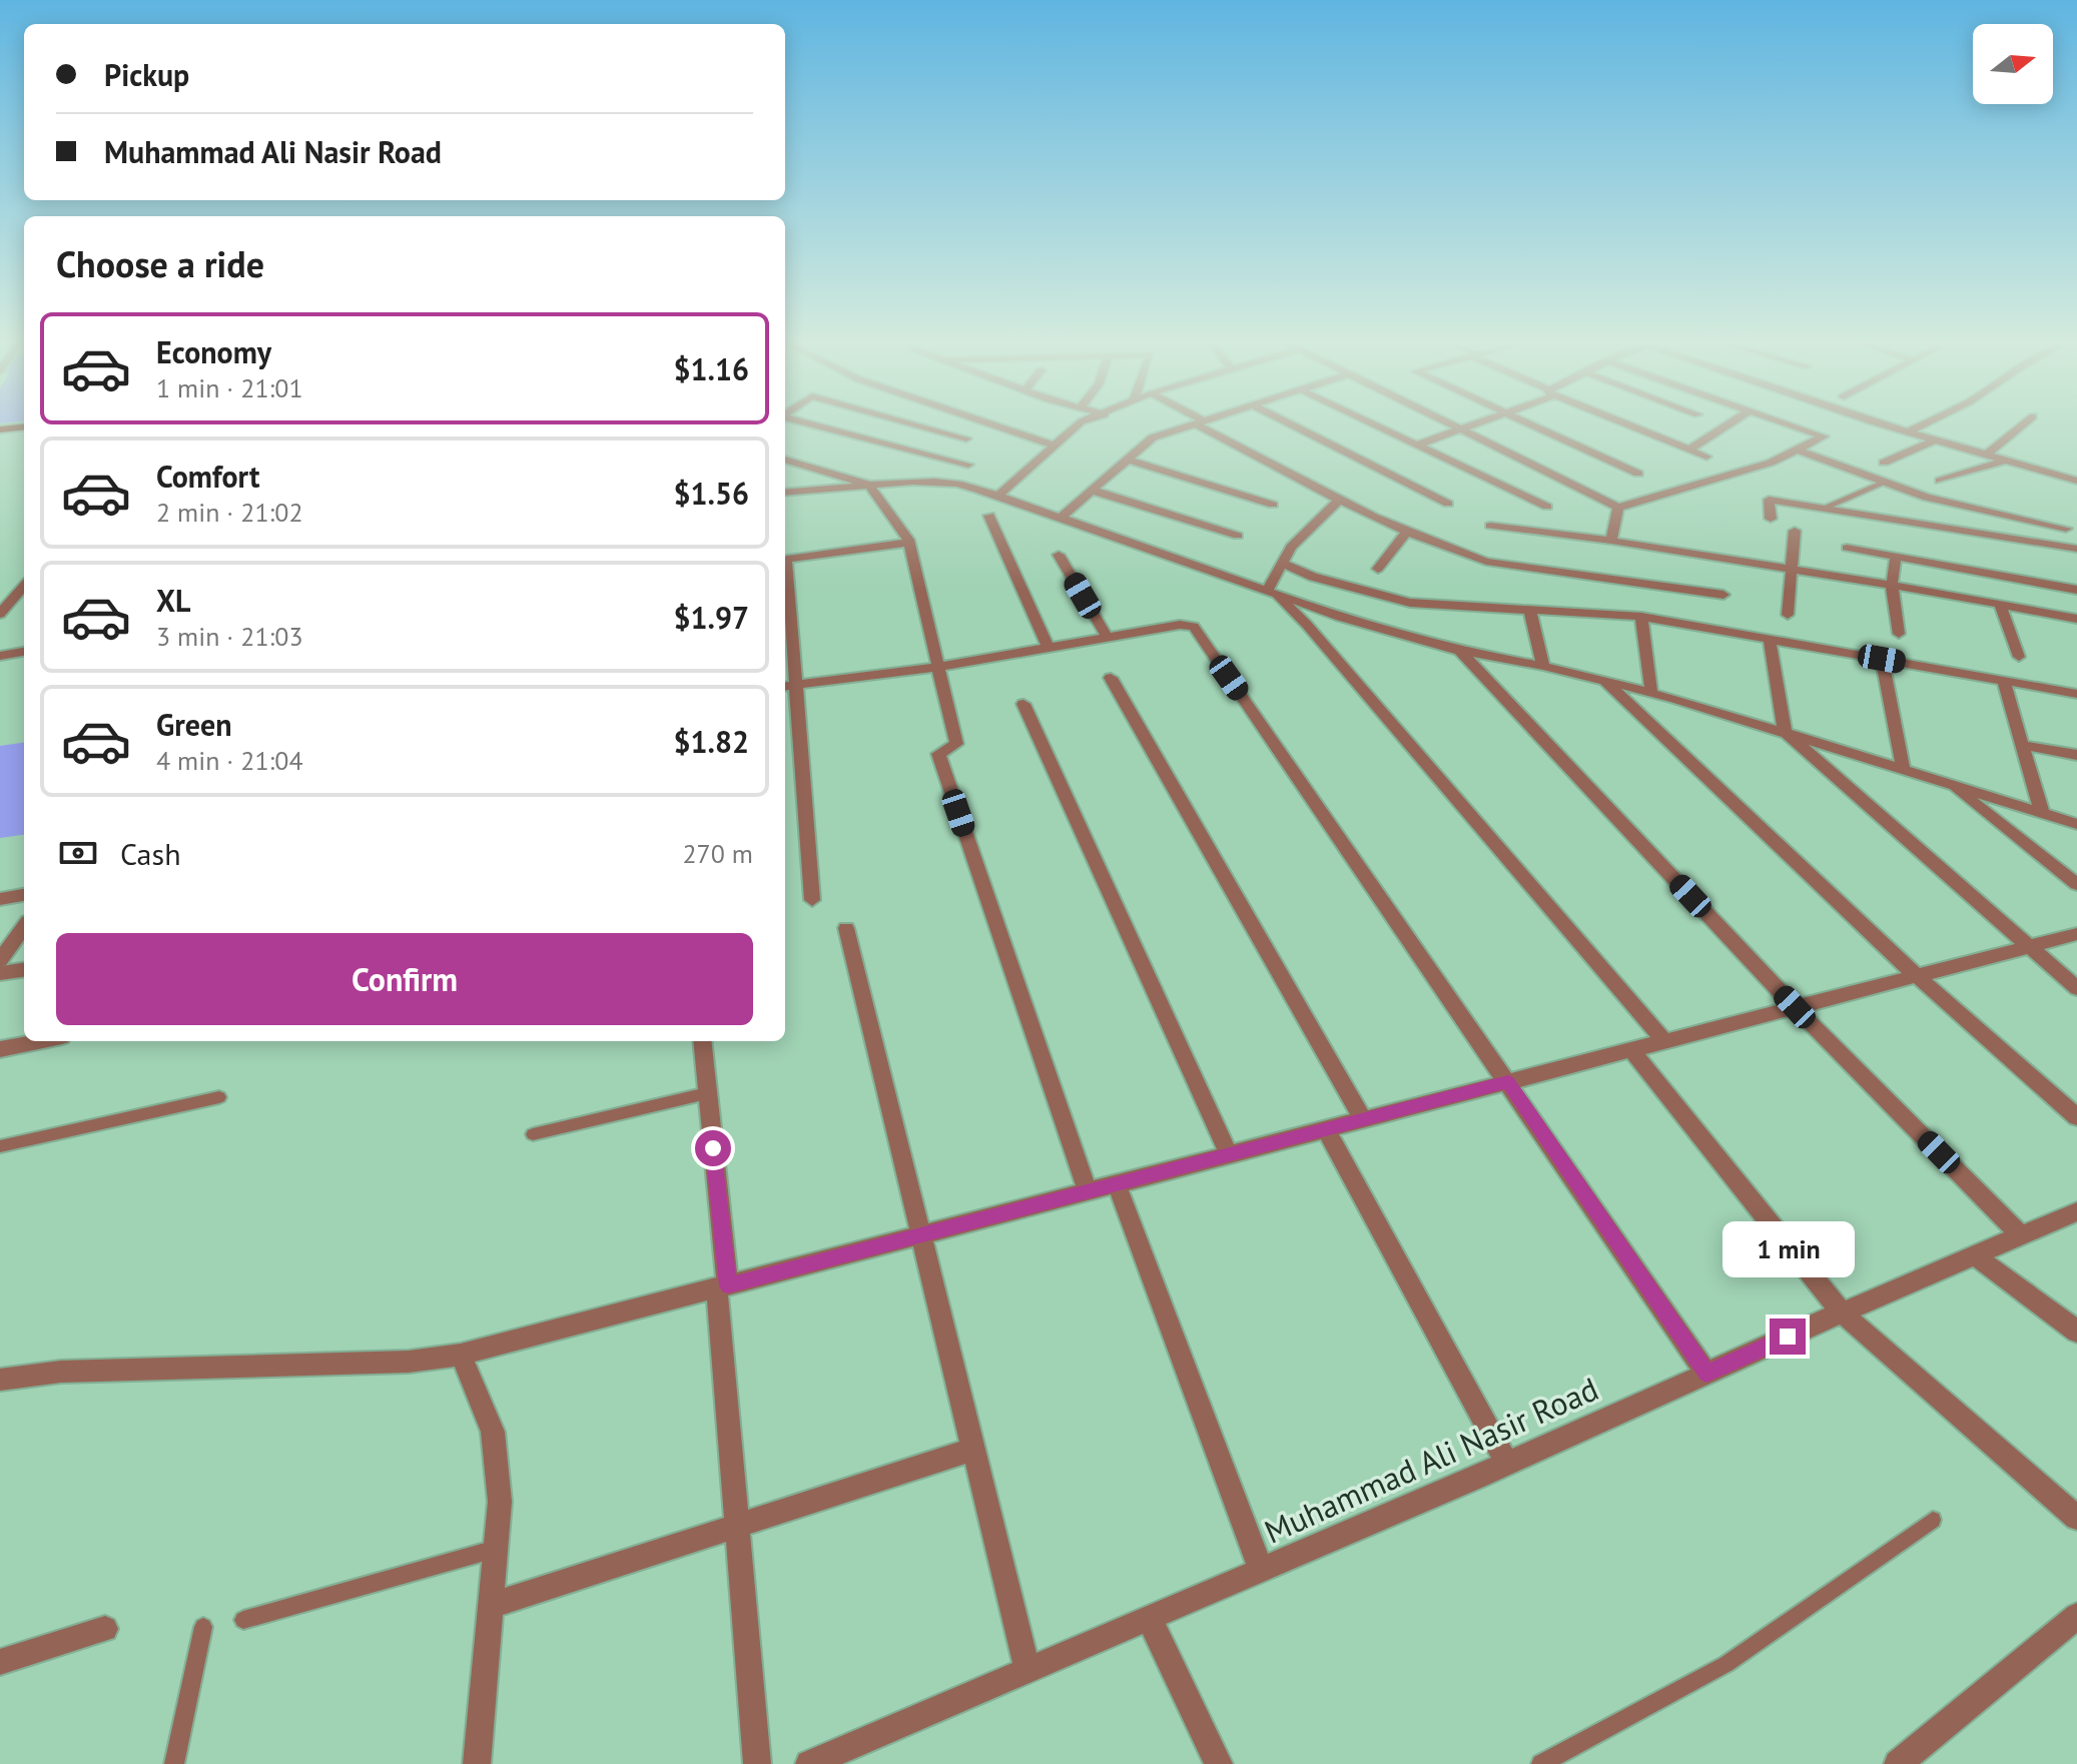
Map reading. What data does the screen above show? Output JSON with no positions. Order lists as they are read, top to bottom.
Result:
{
  "streets": {
    "street": ["Muhammad Ali Nasir Road"]
  },
  "north": "right",
  "page": {
    "banner": ["Pickup", "Muhammad Ali Nasir Road"],
    "heading": "Choose a ride",
    "list": [
      {
        "name": "Economy",
        "note": "1 min · 21:01",
        "value": "$1.16"
      },
      {
        "name": "Comfort",
        "note": "2 min · 21:02",
        "value": "$1.56"
      },
      {
        "name": "XL",
        "note": "3 min · 21:03",
        "value": "$1.97"
      },
      {
        "name": "Green",
        "note": "4 min · 21:04",
        "value": "$1.82"
      }
    ],
    "pay": ["Cash", "270 m"],
    "buttons": "Confirm",
    "bubble": "1 min"
  }
}
